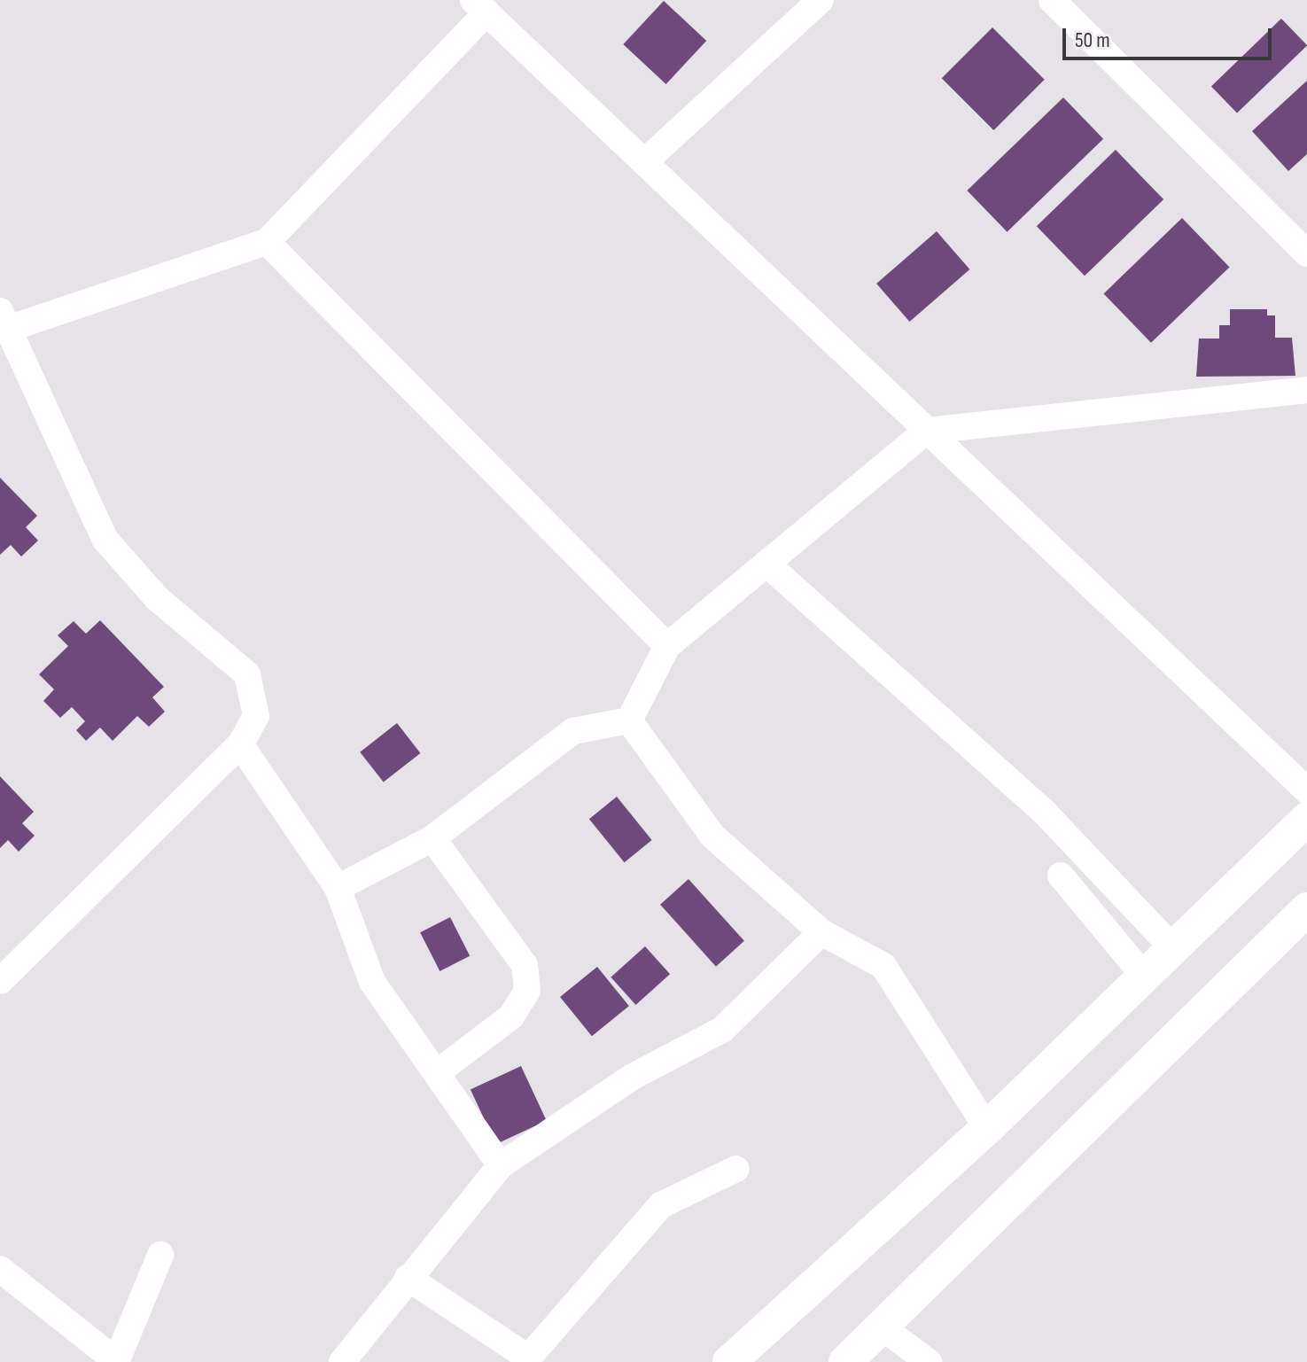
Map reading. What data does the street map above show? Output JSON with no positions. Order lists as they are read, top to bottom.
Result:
{
  "scale_bar": "50 m"
}
